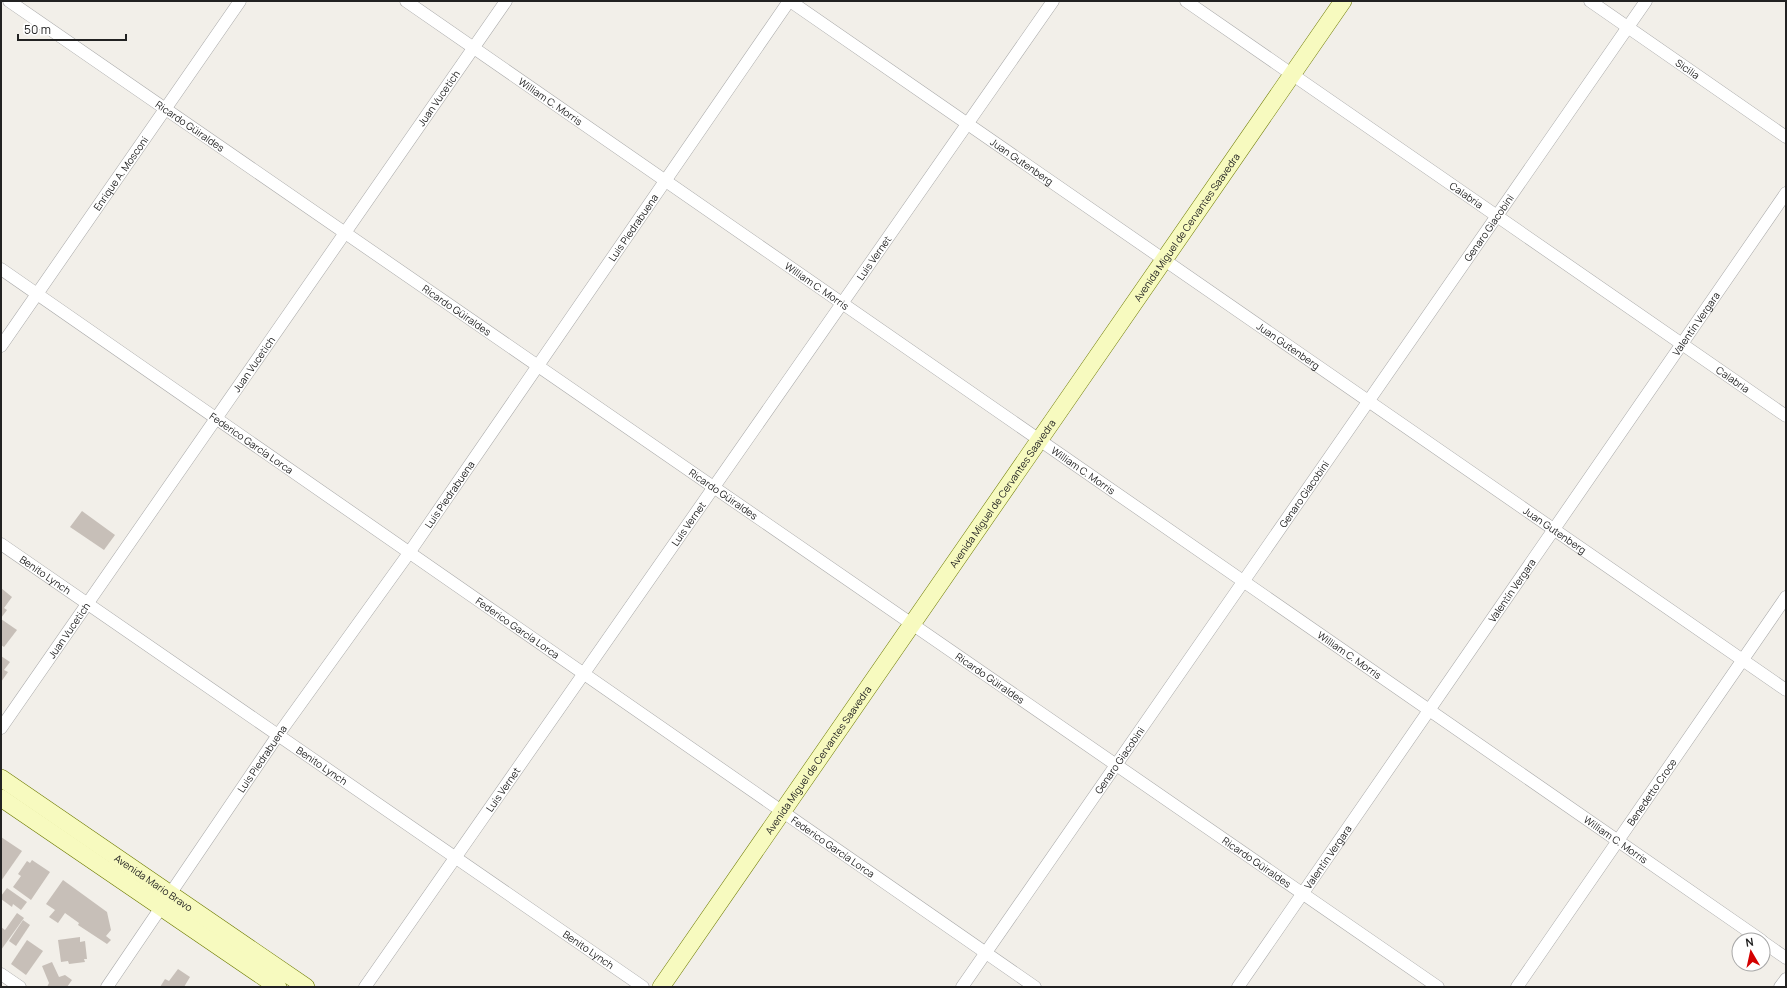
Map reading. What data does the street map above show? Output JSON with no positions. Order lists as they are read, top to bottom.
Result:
{
  "streets": {
    "street": [
      "Sicilia",
      "Juan Vucetich",
      "William C. Morris",
      "Ricardo Güiraldes",
      "Juan Gutenberg",
      "Enrique A. Mosconi",
      "Calabria",
      "Luis Piedrabuena",
      "Avenida Miguel de Cervantes Saavedra",
      "Genaro Giacobini",
      "Luis Vernet",
      "Valentín Vergara",
      "Federico García Lorca",
      "Benito Lynch",
      "Benedetto Croce",
      "Avenida Mario Bravo"
    ]
  },
  "crossings": [
    ["Sicilia", "Genaro Giacobini"],
    ["Juan Vucetich", "William C. Morris"],
    ["Juan Vucetich", "Ricardo Güiraldes"],
    ["Juan Vucetich", "Federico García Lorca"],
    ["Juan Vucetich", "Benito Lynch"],
    ["William C. Morris", "Luis Piedrabuena"],
    ["William C. Morris", "Avenida Miguel de Cervantes Saavedra"],
    ["William C. Morris", "Genaro Giacobini"],
    ["William C. Morris", "Luis Vernet"],
    ["William C. Morris", "Valentín Vergara"],
    ["William C. Morris", "Benedetto Croce"],
    ["Ricardo Güiraldes", "Enrique A. Mosconi"],
    ["Ricardo Güiraldes", "Luis Piedrabuena"],
    ["Ricardo Güiraldes", "Avenida Miguel de Cervantes Saavedra"],
    ["Ricardo Güiraldes", "Genaro Giacobini"],
    ["Ricardo Güiraldes", "Luis Vernet"],
    ["Ricardo Güiraldes", "Valentín Vergara"],
    ["Juan Gutenberg", "Luis Piedrabuena"],
    ["Juan Gutenberg", "Avenida Miguel de Cervantes Saavedra"],
    ["Juan Gutenberg", "Genaro Giacobini"],
    ["Juan Gutenberg", "Luis Vernet"],
    ["Juan Gutenberg", "Valentín Vergara"],
    ["Juan Gutenberg", "Benedetto Croce"],
    ["Enrique A. Mosconi", "Federico García Lorca"],
    ["Calabria", "Avenida Miguel de Cervantes Saavedra"],
    ["Calabria", "Genaro Giacobini"],
    ["Calabria", "Valentín Vergara"],
    ["Luis Piedrabuena", "Federico García Lorca"],
    ["Luis Piedrabuena", "Benito Lynch"],
    ["Luis Piedrabuena", "Avenida Mario Bravo"],
    ["Avenida Miguel de Cervantes Saavedra", "Federico García Lorca"],
    ["Genaro Giacobini", "Federico García Lorca"],
    ["Luis Vernet", "Federico García Lorca"],
    ["Luis Vernet", "Benito Lynch"]
  ],
  "scale_bar": "50 m",
  "north": "top"
}
